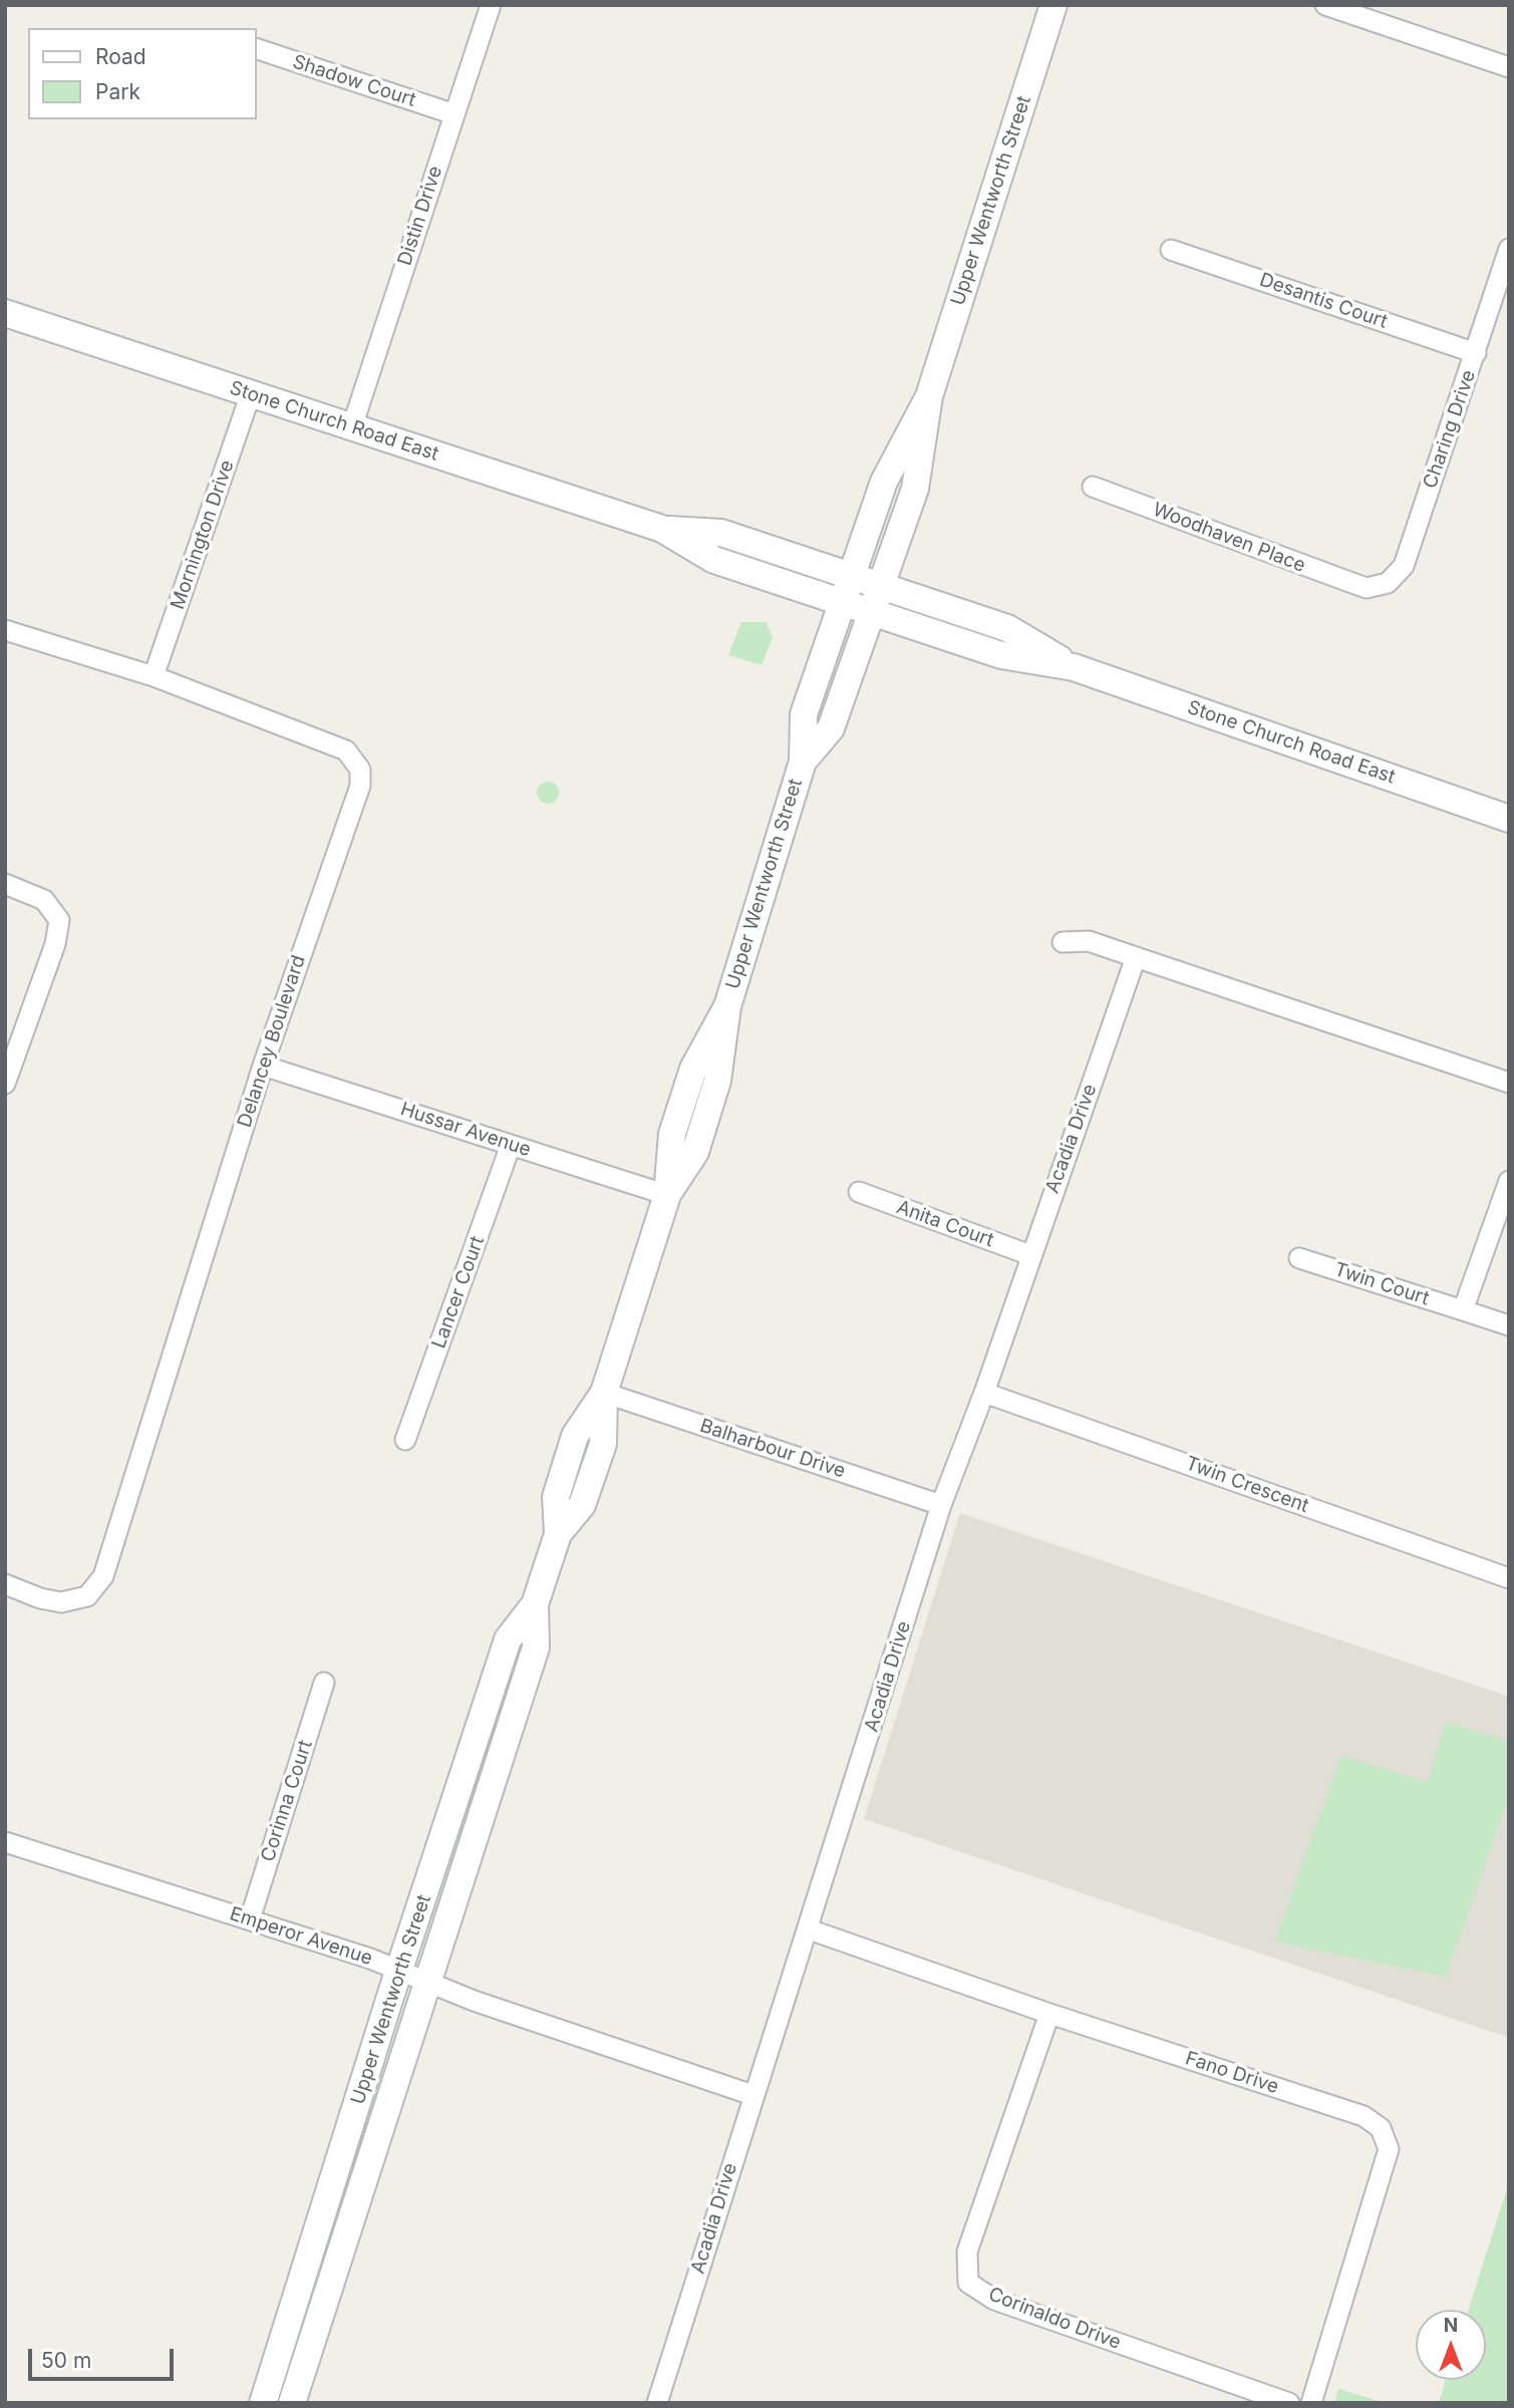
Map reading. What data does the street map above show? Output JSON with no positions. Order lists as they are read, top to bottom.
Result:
{
  "streets": {
    "main road": ["Upper Wentworth Street", "Stone Church Road East"],
    "street": [
      "Shadow Court",
      "Distin Drive",
      "Desantis Court",
      "Charing Drive",
      "Mornington Drive",
      "Woodhaven Place",
      "Delancey Boulevard",
      "Hussar Avenue",
      "Acadia Drive",
      "Anita Court",
      "Twin Court",
      "Lancer Court",
      "Balharbour Drive",
      "Twin Crescent",
      "Corinna Court",
      "Emperor Avenue",
      "Fano Drive",
      "Corinaldo Drive"
    ]
  },
  "crossings": [
    ["Shadow Court", "Distin Drive"],
    ["Upper Wentworth Street", "Stone Church Road East"],
    ["Upper Wentworth Street", "Hussar Avenue"],
    ["Upper Wentworth Street", "Balharbour Drive"],
    ["Upper Wentworth Street", "Emperor Avenue"],
    ["Distin Drive", "Stone Church Road East"],
    ["Desantis Court", "Charing Drive"],
    ["Stone Church Road East", "Mornington Drive"],
    ["Charing Drive", "Woodhaven Place"],
    ["Mornington Drive", "Delancey Boulevard"],
    ["Delancey Boulevard", "Hussar Avenue"],
    ["Hussar Avenue", "Lancer Court"],
    ["Acadia Drive", "Anita Court"],
    ["Acadia Drive", "Balharbour Drive"],
    ["Acadia Drive", "Twin Crescent"],
    ["Acadia Drive", "Emperor Avenue"],
    ["Acadia Drive", "Fano Drive"],
    ["Corinna Court", "Emperor Avenue"],
    ["Fano Drive", "Corinaldo Drive"]
  ],
  "legend": ["Road", "Park"],
  "scale_bar": "50 m",
  "north": "top"
}
